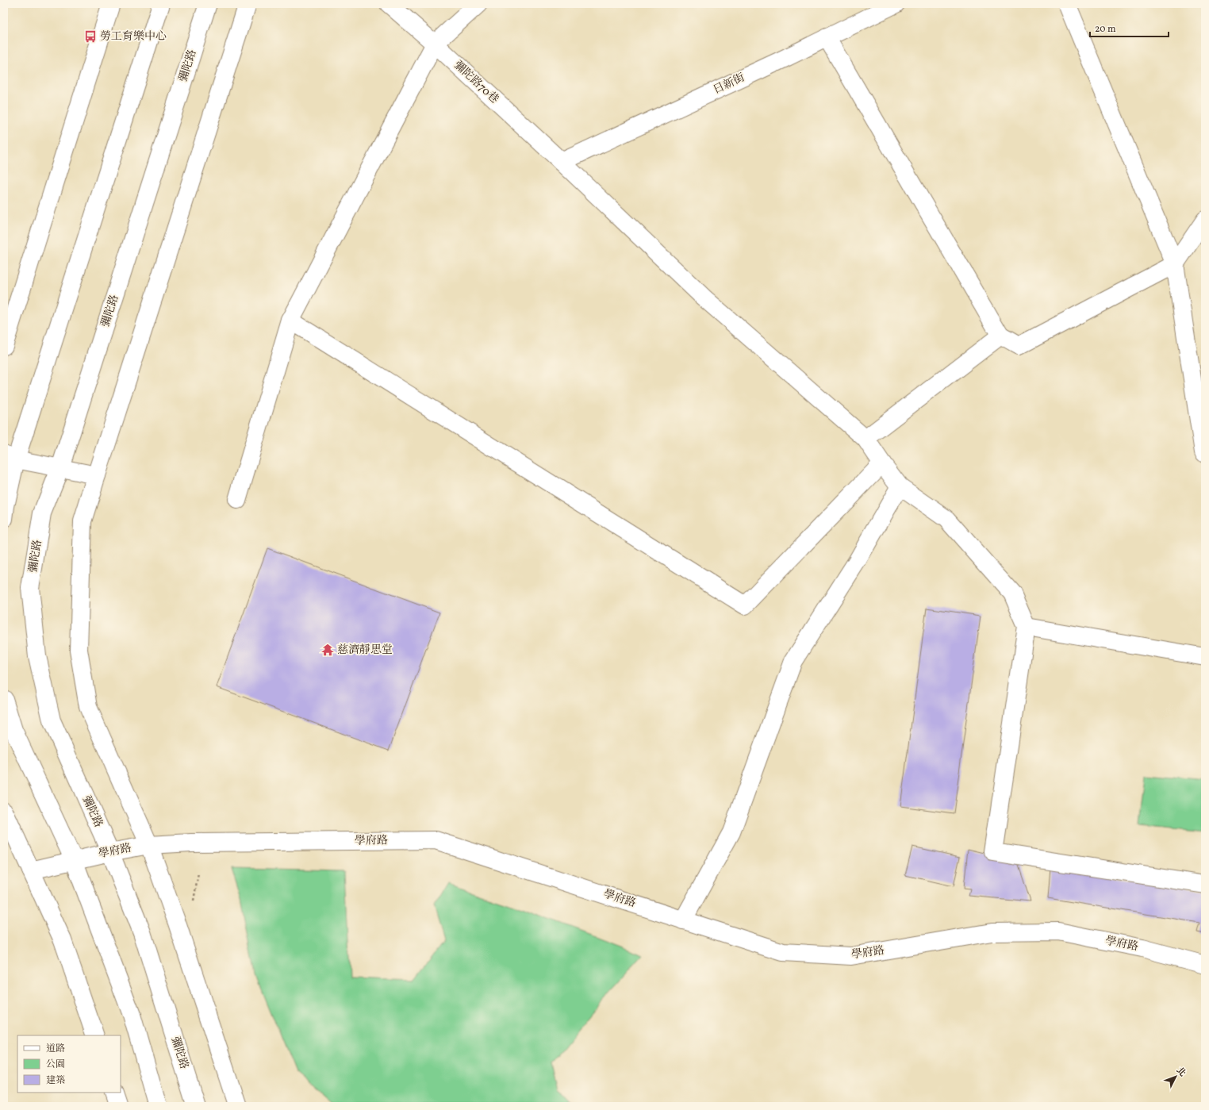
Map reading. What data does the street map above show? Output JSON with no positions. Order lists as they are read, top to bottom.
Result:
{
  "streets": {
    "street": [
      "彌陀路",
      "彌陀路70巷",
      "日新街",
      "學府路"
    ]
  },
  "crossings": [
    ["彌陀路", "學府路"],
    ["彌陀路70巷", "日新街"]
  ],
  "places": {
    "bus stop": ["勞工育樂中心"],
    "temple": ["慈濟靜思堂"]
  },
  "legend": ["道路", "公園", "建築"],
  "scale_bar": "20 m",
  "north": "top right"
}
